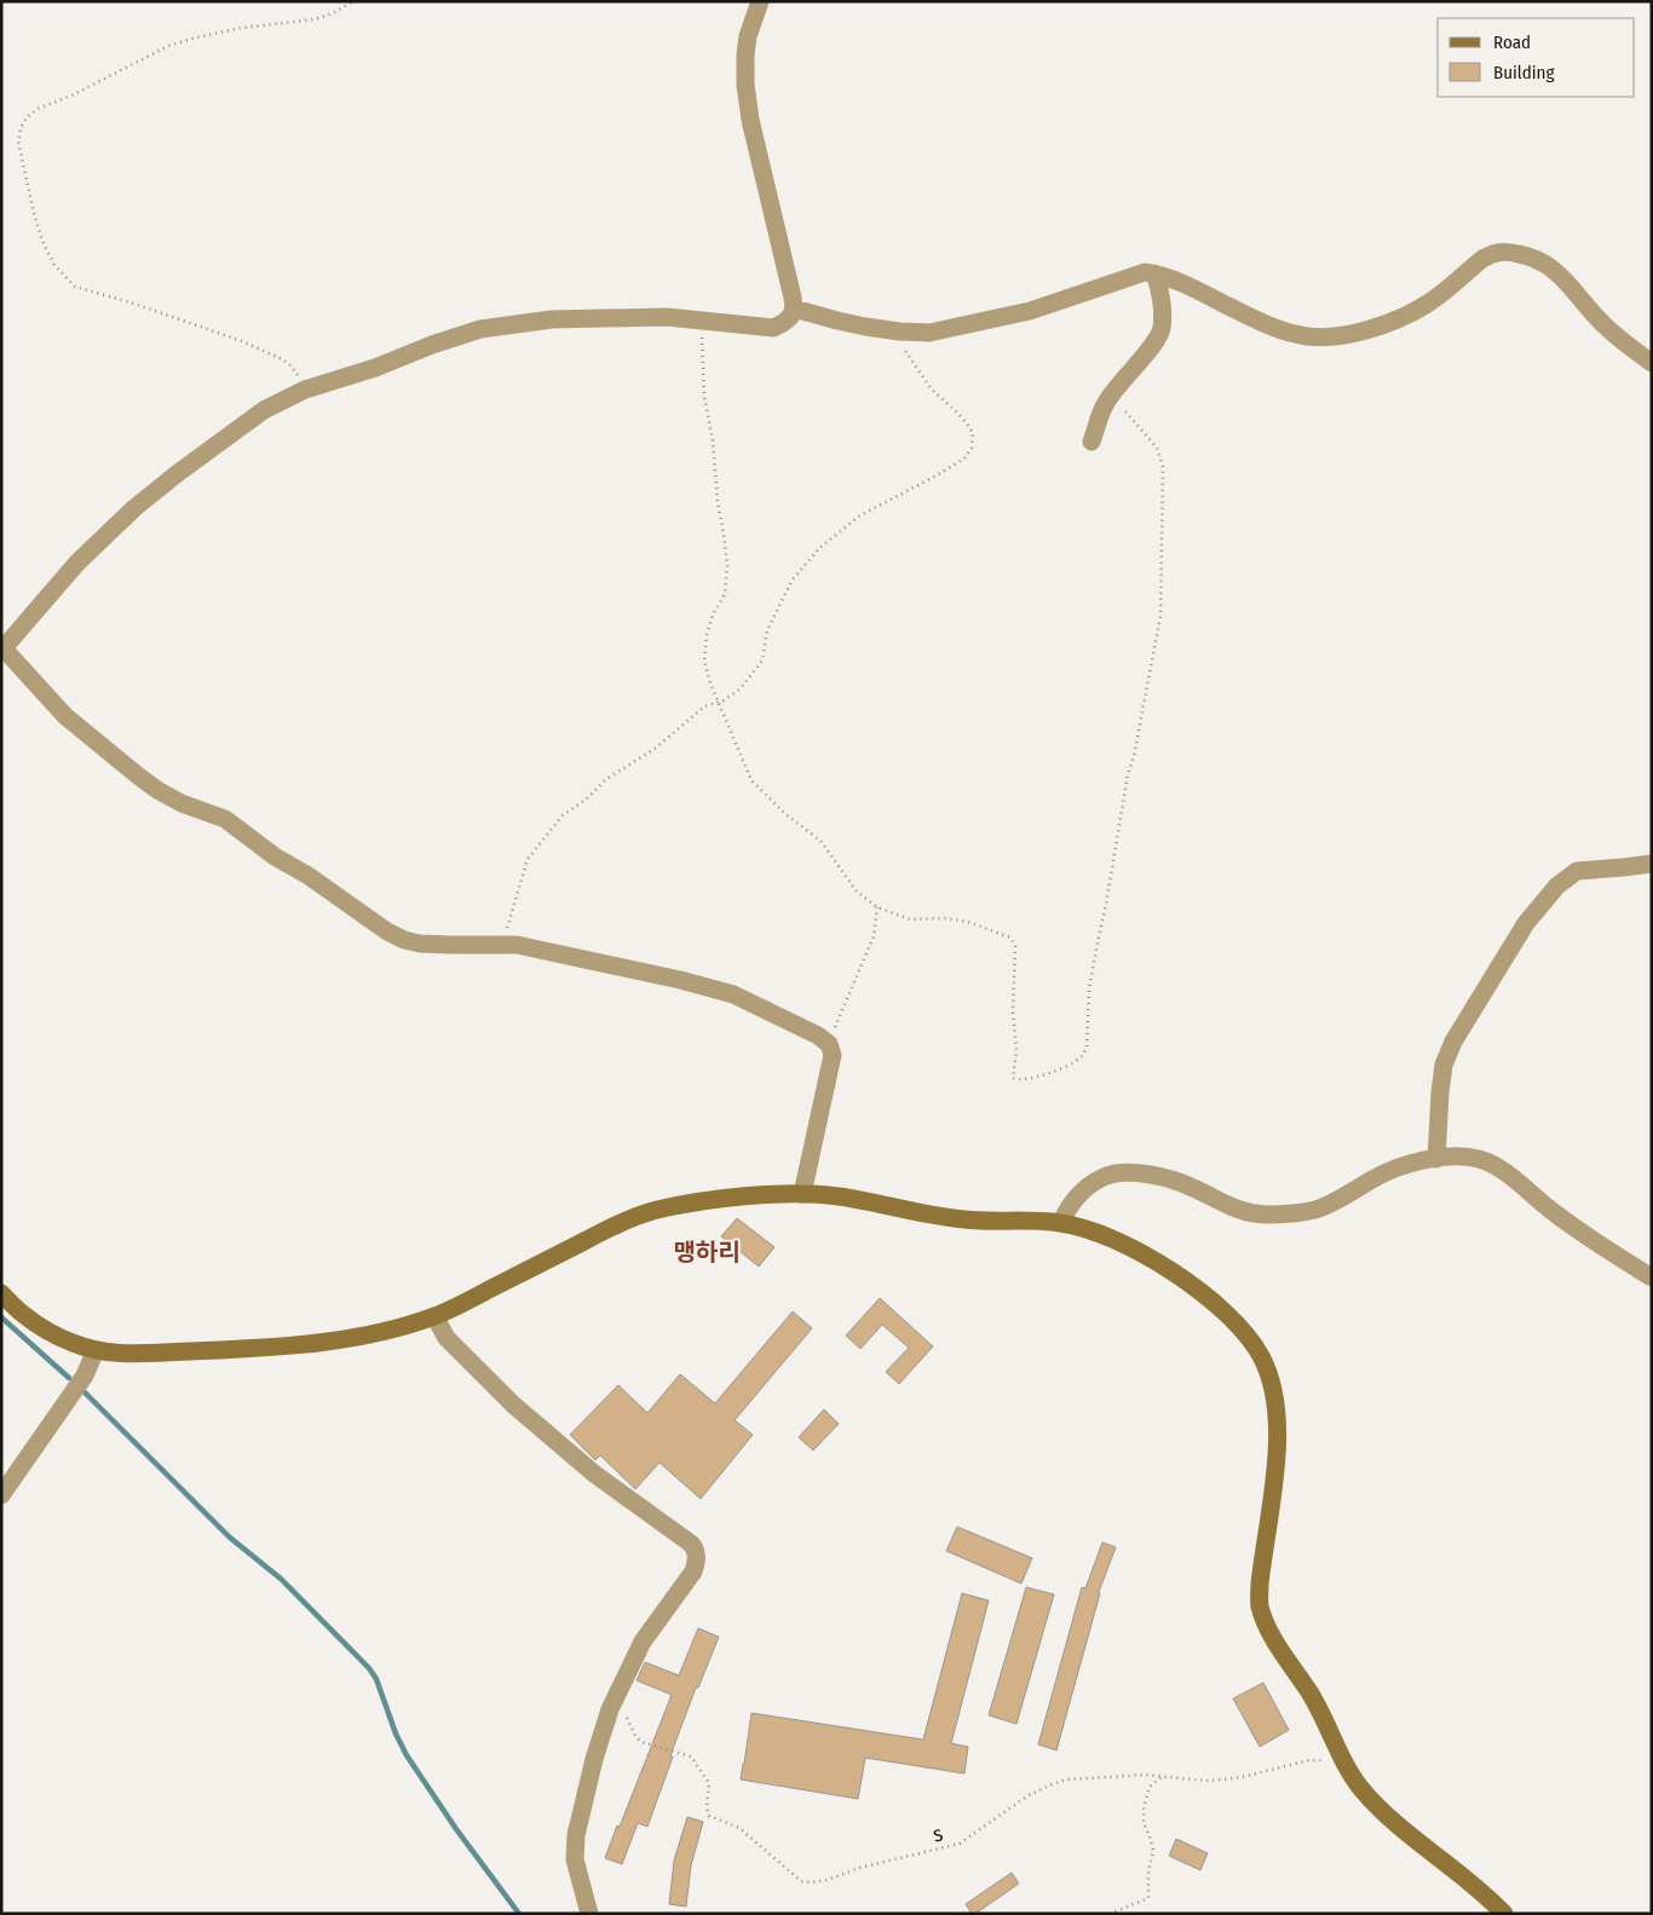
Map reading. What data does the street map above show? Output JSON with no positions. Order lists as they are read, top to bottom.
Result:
{
  "streets": {
    "path": ["s"]
  },
  "districts": ["맹하리"],
  "legend": ["Road", "Building"]
}
